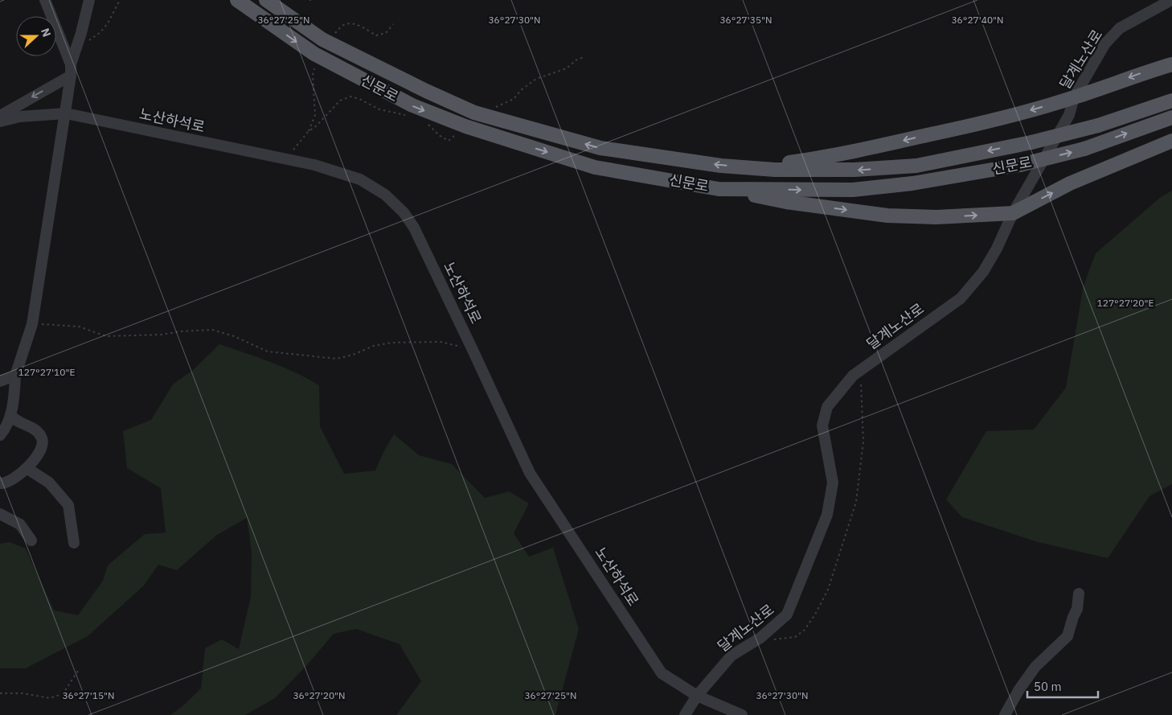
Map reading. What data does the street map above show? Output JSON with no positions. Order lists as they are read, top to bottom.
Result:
{
  "streets": {
    "main road": ["신문로"],
    "street": ["달계노산로", "노산하석로"]
  },
  "crossings": [
    ["달계노산로", "노산하석로"]
  ],
  "scale_bar": "50 m",
  "north": "right",
  "coordinates": [
    "36°27'25\"N",
    "36°27'30\"N",
    "36°27'35\"N",
    "36°27'40\"N",
    "127°27'20\"E",
    "127°27'10\"E",
    "36°27'15\"N",
    "36°27'20\"N"
  ]
}
